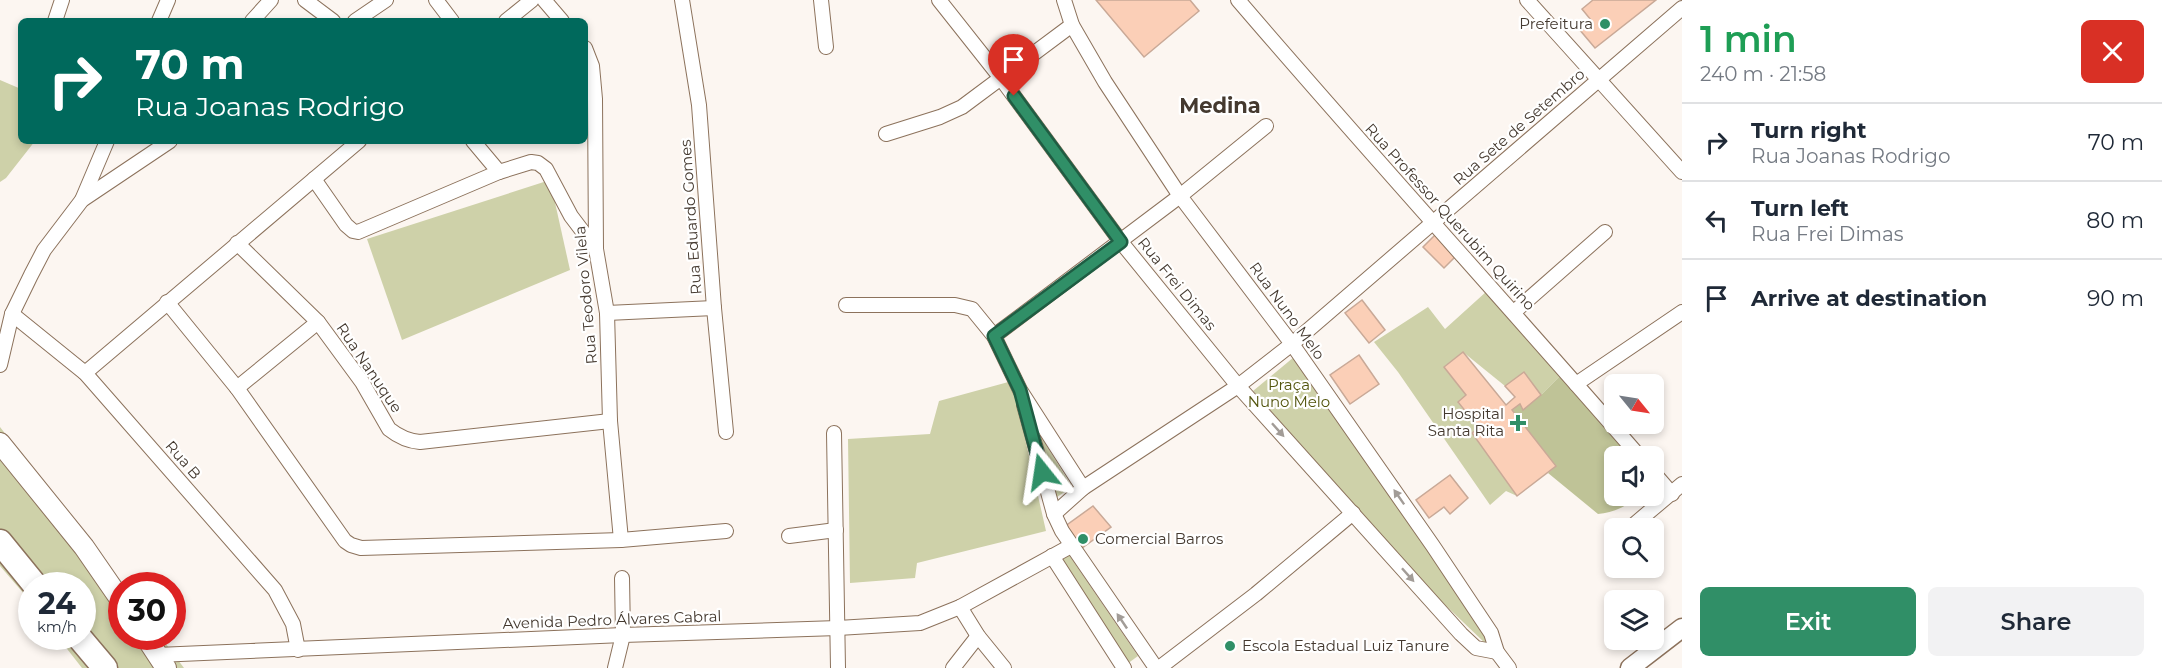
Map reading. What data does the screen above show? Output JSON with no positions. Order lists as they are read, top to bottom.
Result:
{
  "streets": {
    "street": [
      "Rua Sete de Setembro",
      "Rua Eduardo Gomes",
      "Rua Professor Querubim Quirino",
      "Rua Frei Dimas",
      "Rua Teodoro Vilela",
      "Rua Nuno Melo",
      "Rua Nanuque",
      "Rua B",
      "Avenida Pedro Álvares Cabral"
    ]
  },
  "crossings": [
    ["Rua Sete de Setembro", "Rua Professor Querubim Quirino"],
    ["Rua Sete de Setembro", "Rua Frei Dimas"],
    ["Rua Sete de Setembro", "Rua Nuno Melo"],
    ["Rua Teodoro Vilela", "Rua Nanuque"],
    ["Rua B", "Avenida Pedro Álvares Cabral"]
  ],
  "districts": ["Medina"],
  "parks": ["Praça Nuno Melo"],
  "places": {
    "other": ["Prefeitura", "Comercial Barros", "Escola Estadual Luiz Tanure"],
    "health": ["Hospital Santa Rita"]
  },
  "north": "bottom right",
  "page": {
    "heading": ["1 min", "240 m · 21:58"],
    "turn": ["70 m", "Rua Joanas Rodrigo"],
    "list": [
      {
        "name": "Turn right",
        "note": "Rua Joanas Rodrigo",
        "value": "70 m"
      },
      {
        "name": "Turn left",
        "note": "Rua Frei Dimas",
        "value": "80 m"
      },
      {
        "name": "Arrive at destination",
        "value": "90 m"
      }
    ],
    "speed": "24 km/h",
    "limit": "30",
    "buttons": ["Exit", "Share"]
  }
}
